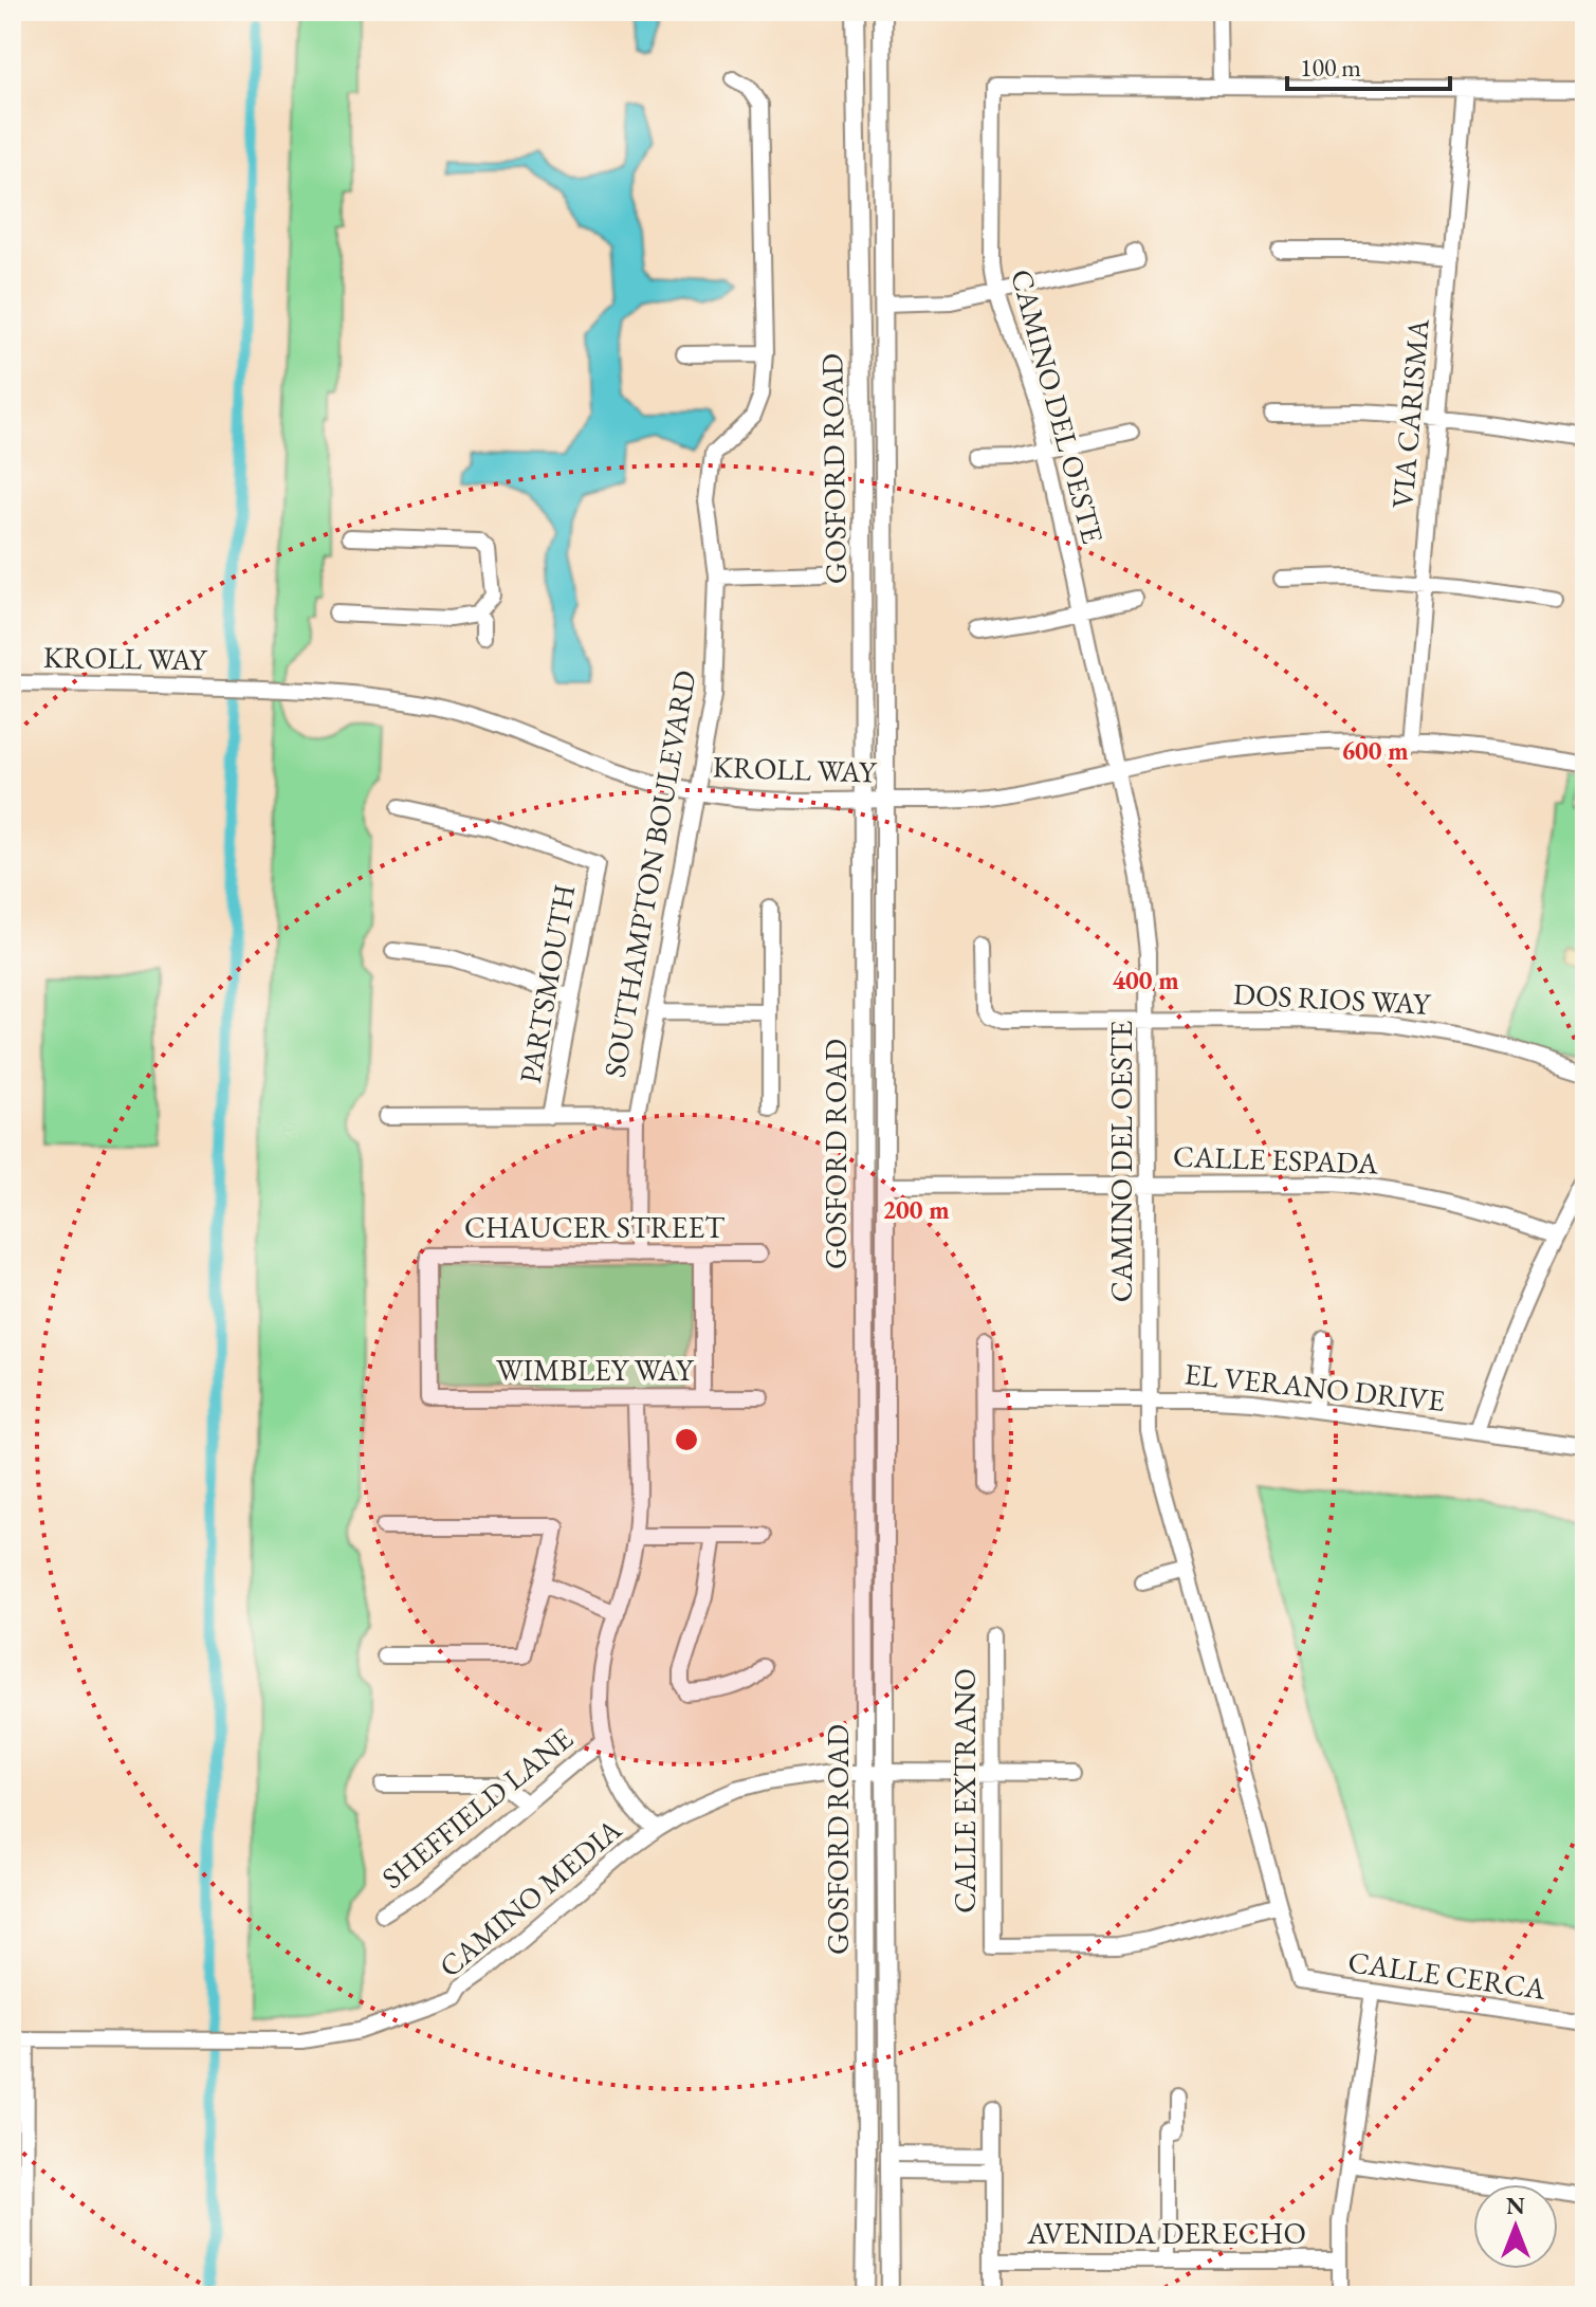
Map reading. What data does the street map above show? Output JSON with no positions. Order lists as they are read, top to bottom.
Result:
{
  "streets": {
    "main road": ["GOSFORD ROAD"],
    "street": [
      "CAMINO DEL OESTE",
      "VIA CARISMA",
      "KROLL WAY",
      "SOUTHAMPTON BOULEVARD",
      "PARTSMOUTH",
      "DOS RIOS WAY",
      "CALLE ESPADA",
      "CHAUCER STREET",
      "WIMBLEY WAY",
      "EL VERANO DRIVE",
      "CALLE EXTRANO",
      "SHEFFIELD LANE",
      "CAMINO MEDIA",
      "CALLE CERCA",
      "AVENIDA DERECHO"
    ]
  },
  "crossings": [
    ["CAMINO DEL OESTE", "KROLL WAY"],
    ["CAMINO DEL OESTE", "DOS RIOS WAY"],
    ["CAMINO DEL OESTE", "CALLE ESPADA"],
    ["CAMINO DEL OESTE", "EL VERANO DRIVE"],
    ["CAMINO DEL OESTE", "CALLE EXTRANO"],
    ["CAMINO DEL OESTE", "CALLE CERCA"],
    ["VIA CARISMA", "KROLL WAY"],
    ["GOSFORD ROAD", "KROLL WAY"],
    ["GOSFORD ROAD", "CALLE ESPADA"],
    ["GOSFORD ROAD", "CAMINO MEDIA"],
    ["KROLL WAY", "SOUTHAMPTON BOULEVARD"],
    ["SOUTHAMPTON BOULEVARD", "CHAUCER STREET"],
    ["CHAUCER STREET", "WIMBLEY WAY"],
    ["CALLE EXTRANO", "CAMINO MEDIA"]
  ],
  "scale_bar": "100 m",
  "north": "top",
  "rings": ["600 m", "400 m", "200 m"]
}
